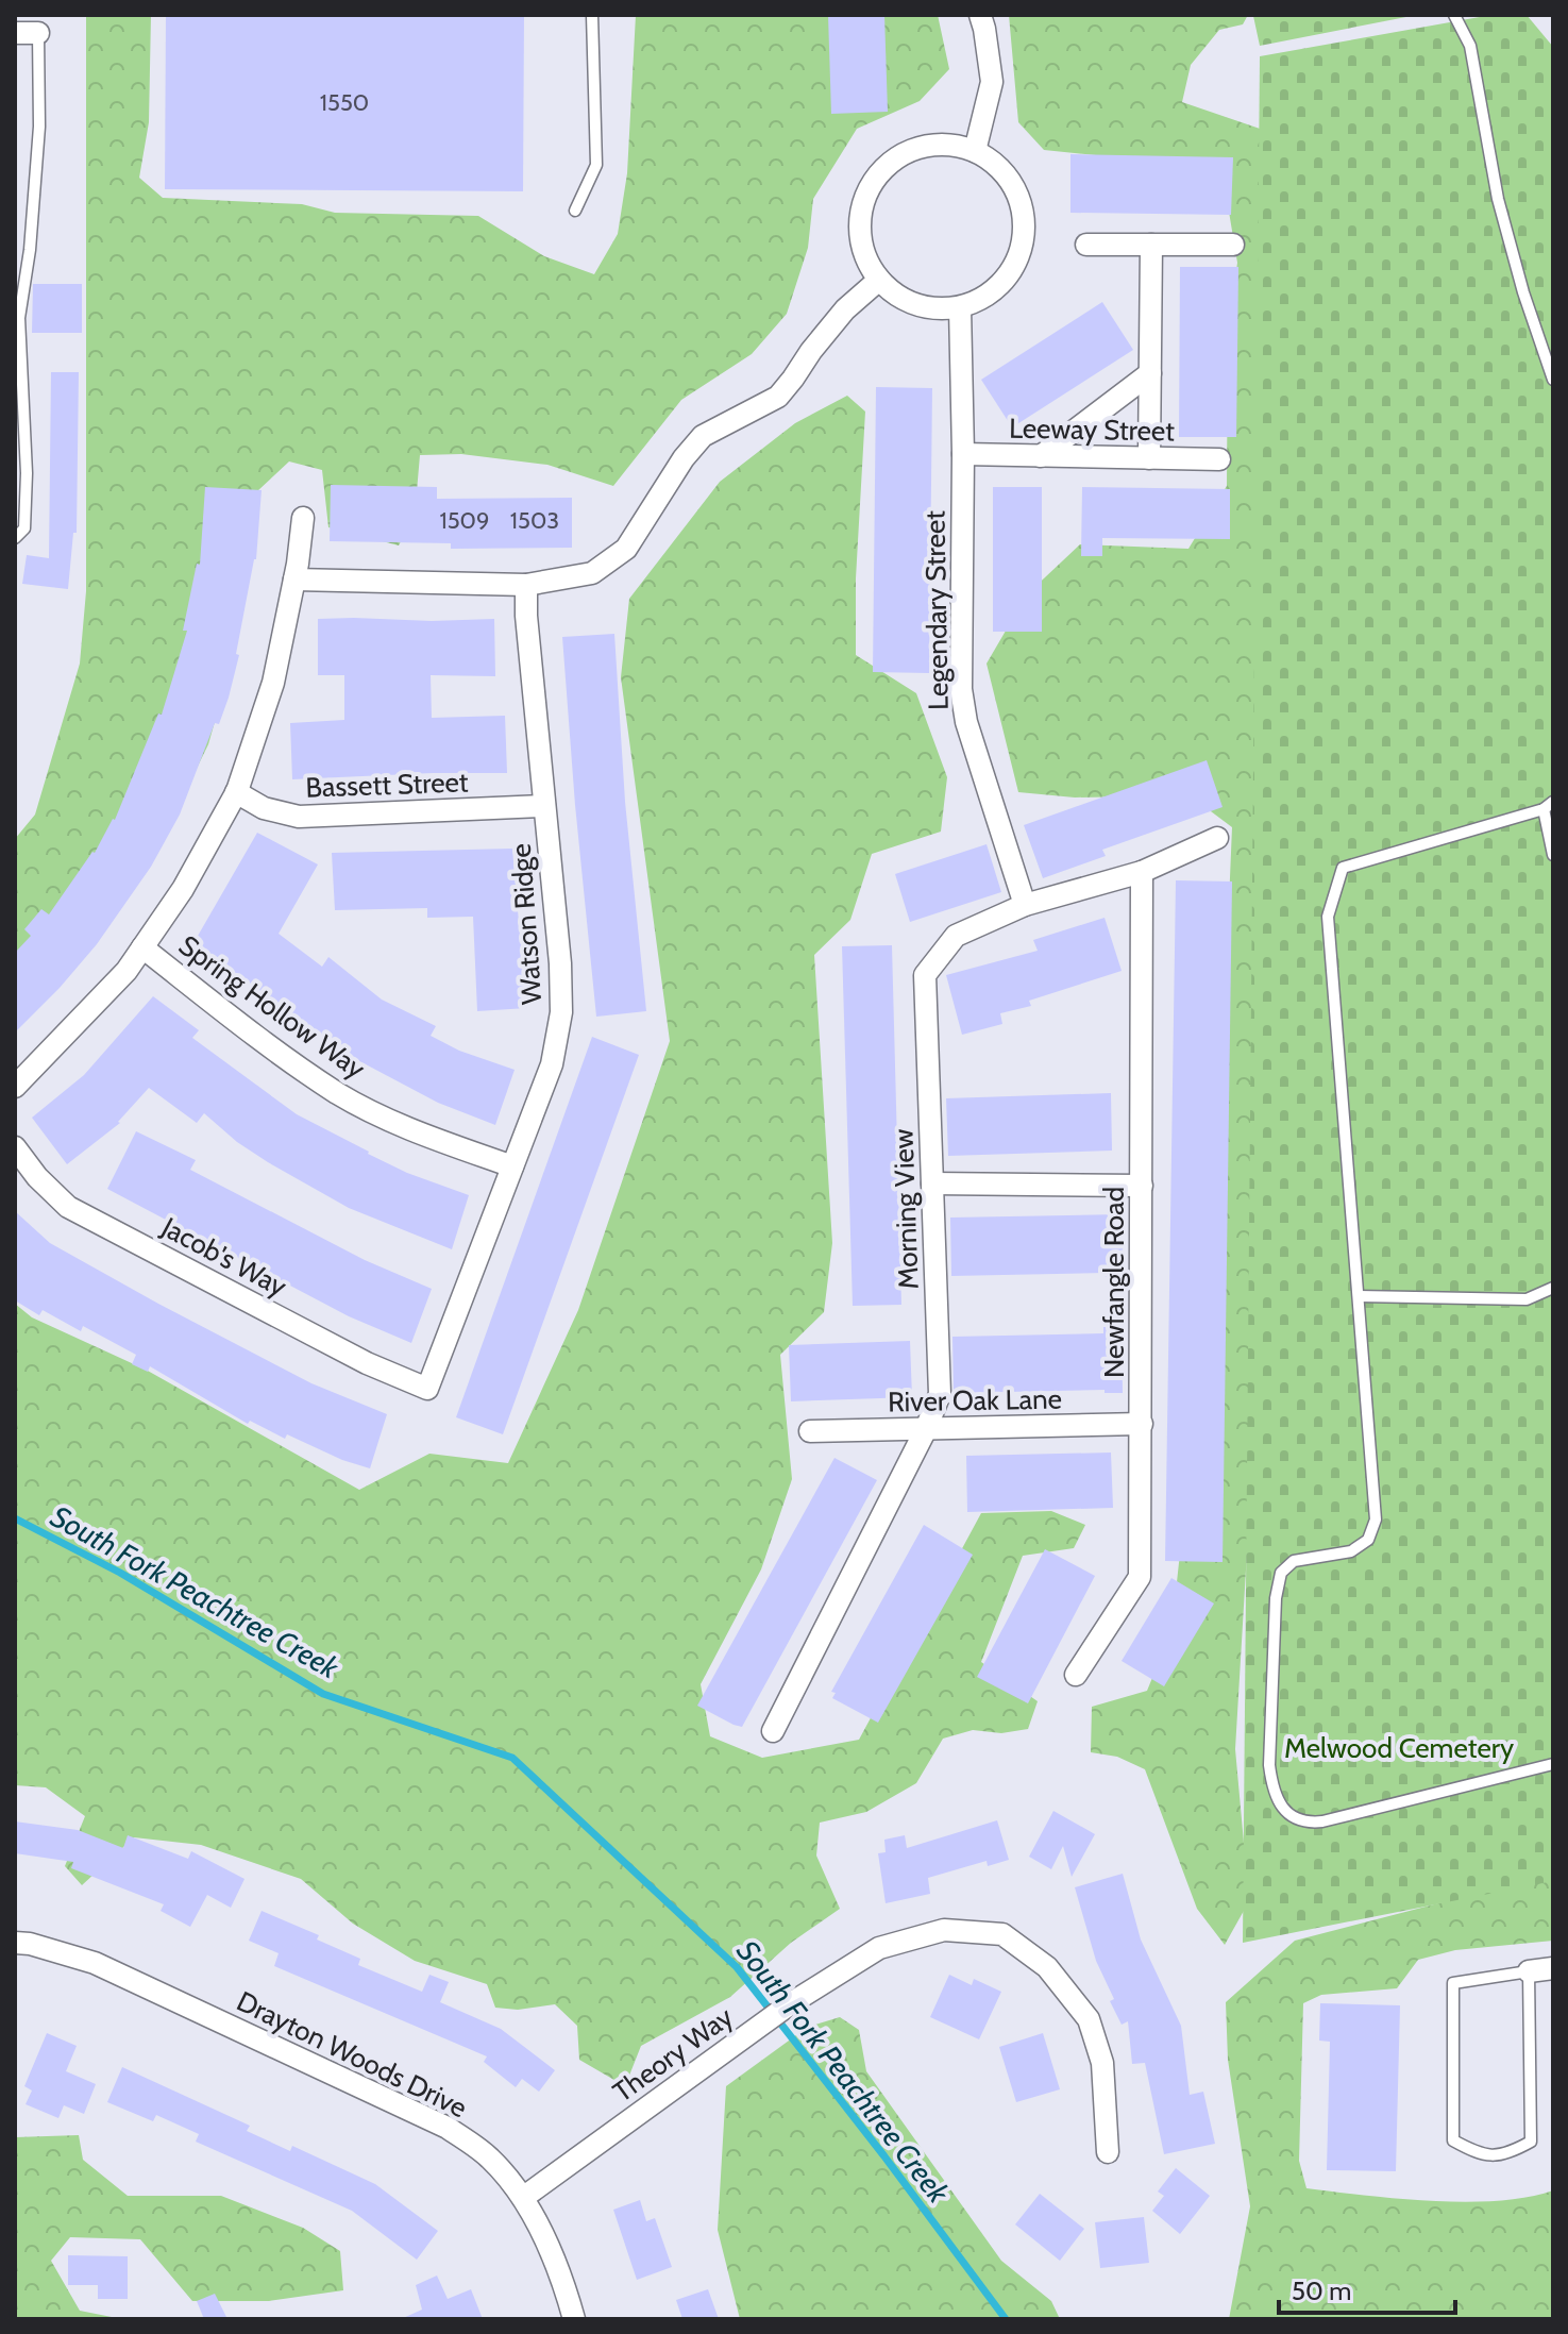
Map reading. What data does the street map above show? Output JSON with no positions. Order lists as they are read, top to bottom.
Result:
{
  "streets": {
    "street": [
      "Leeway Street",
      "Legendary Street",
      "Bassett Street",
      "Watson Ridge",
      "Spring Hollow Way",
      "Morning View",
      "Jacob's Way",
      "Newfangle Road",
      "River Oak Lane",
      "Drayton Woods Drive",
      "Theory Way"
    ]
  },
  "crossings": [
    ["Leeway Street", "Legendary Street"],
    ["Legendary Street", "Morning View"],
    ["Bassett Street", "Watson Ridge"],
    ["Watson Ridge", "Spring Hollow Way"],
    ["Watson Ridge", "Jacob's Way"],
    ["Morning View", "Newfangle Road"],
    ["Morning View", "River Oak Lane"],
    ["Newfangle Road", "River Oak Lane"],
    ["Drayton Woods Drive", "Theory Way"]
  ],
  "water": ["South Fork Peachtree Creek"],
  "parks": ["Melwood Cemetery"],
  "house_numbers": ["1550", "1509", "1503"],
  "scale_bar": "50 m"
}
